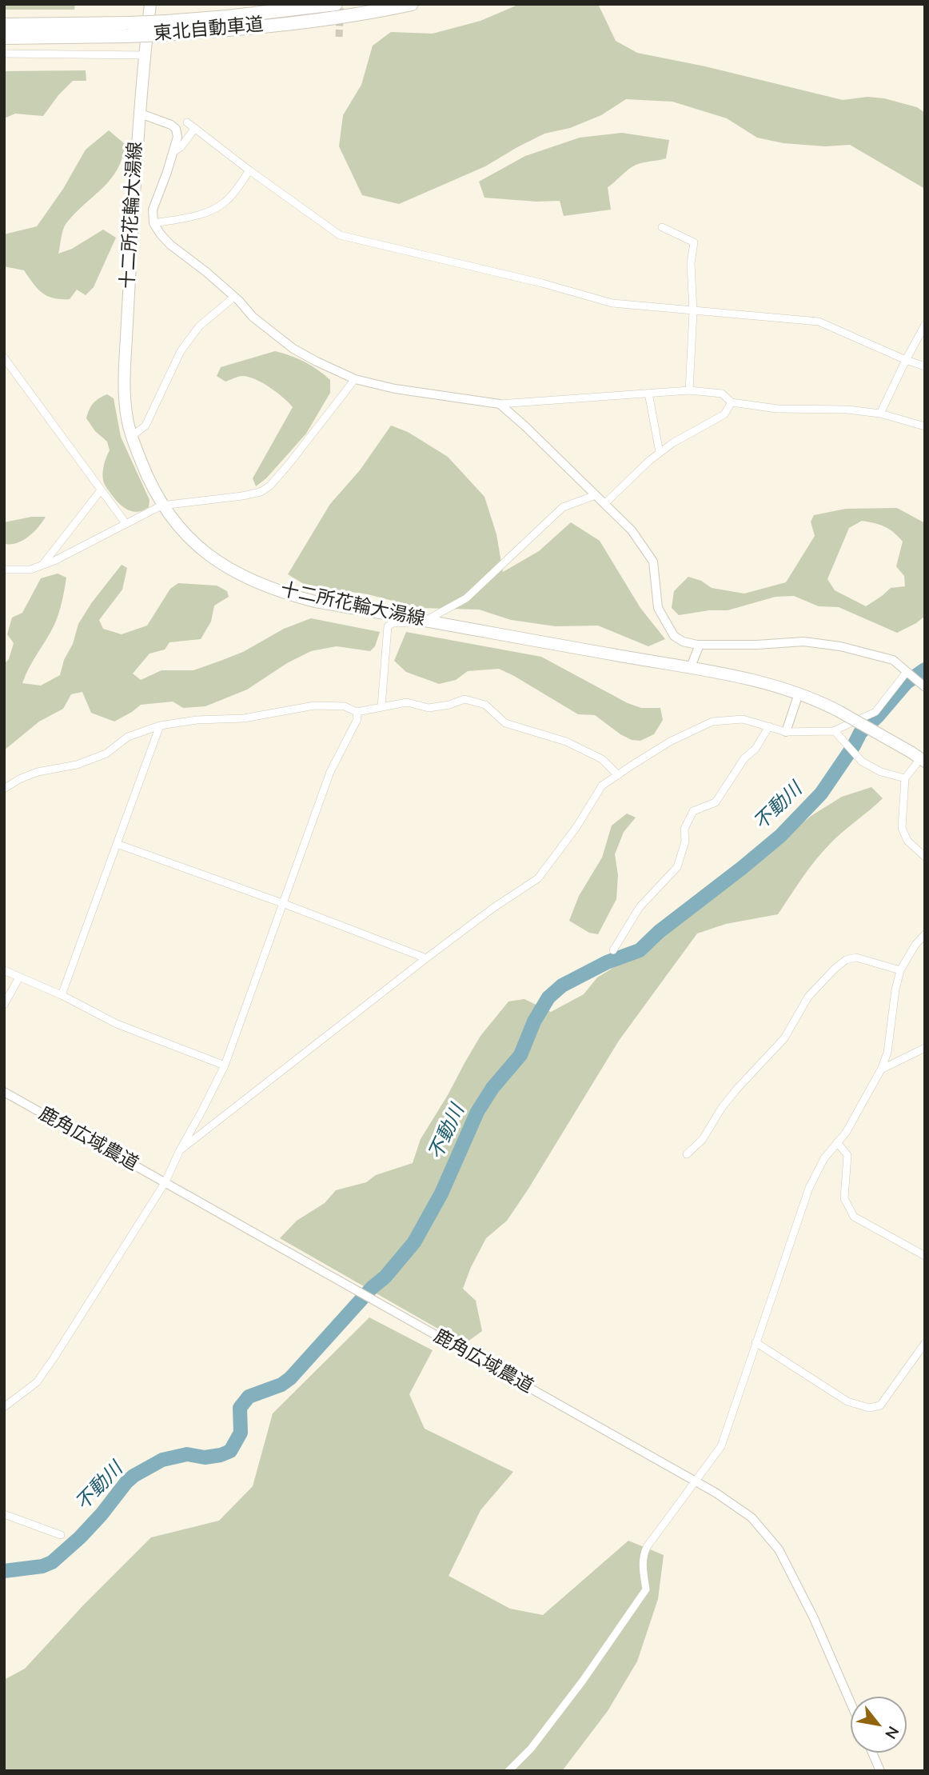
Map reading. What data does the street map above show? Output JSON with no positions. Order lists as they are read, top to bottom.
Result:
{
  "streets": {
    "highway": ["東北自動車道"],
    "main road": ["十二所花輪大湯線"],
    "street": ["鹿角広域農道"]
  },
  "water": ["不動川"],
  "north": "bottom right"
}
